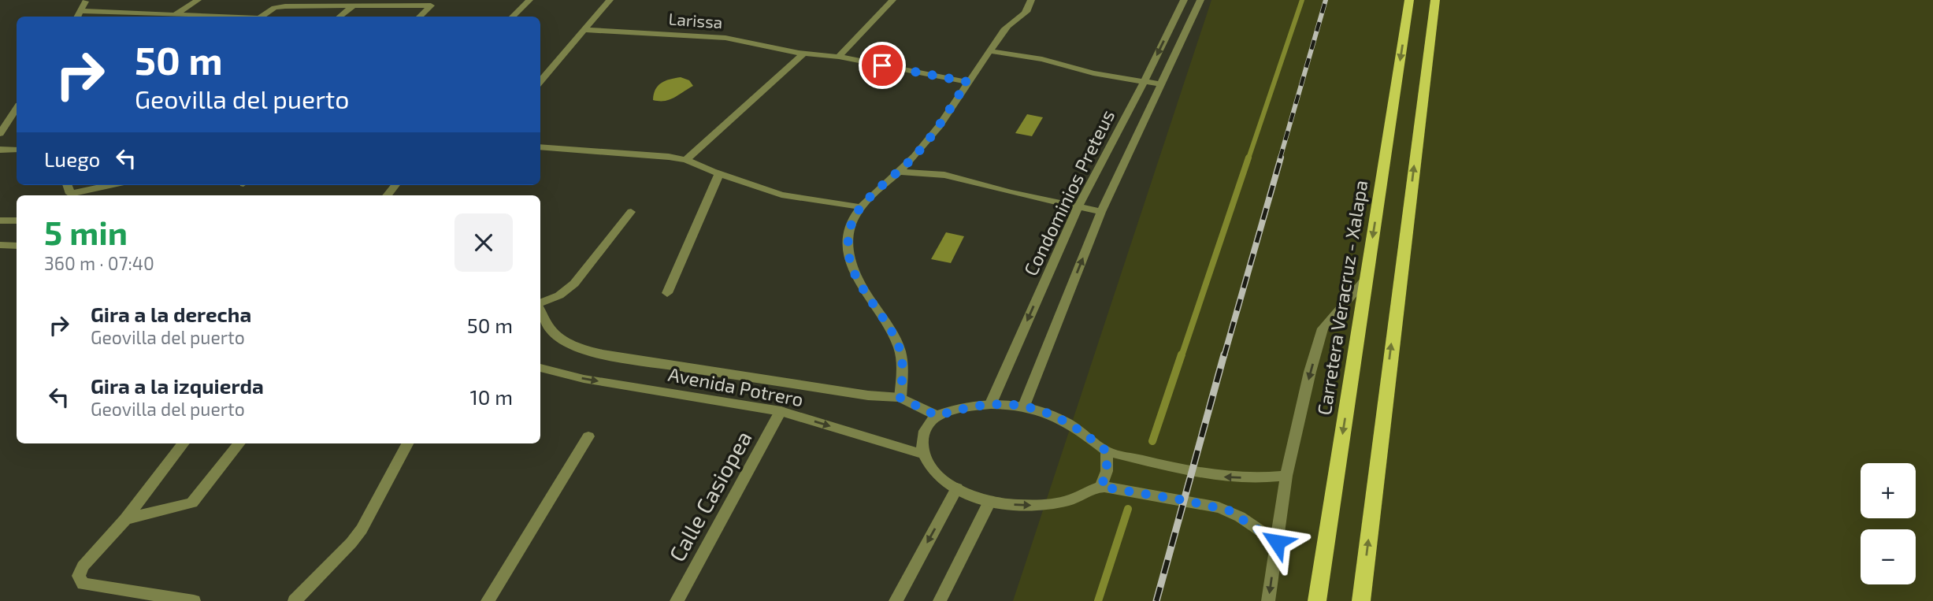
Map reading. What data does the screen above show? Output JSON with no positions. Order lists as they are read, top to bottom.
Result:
{
  "streets": {
    "main road": ["Carretera Veracruz - Xalapa"],
    "street": [
      "Larissa",
      "Condominios Preteus",
      "Avenida Potrero",
      "Calle Casiopea"
    ]
  },
  "crossings": [
    ["Avenida Potrero", "Calle Casiopea"]
  ],
  "page": {
    "turn": ["50 m", "Geovilla del puerto"],
    "then": "Luego",
    "heading": ["5 min", "360 m · 07:40"],
    "list": [
      {
        "name": "Gira a la derecha",
        "note": "Geovilla del puerto",
        "value": "50 m"
      },
      {
        "name": "Gira a la izquierda",
        "note": "Geovilla del puerto",
        "value": "10 m"
      }
    ],
    "map_buttons": ["+", "−"]
  }
}
